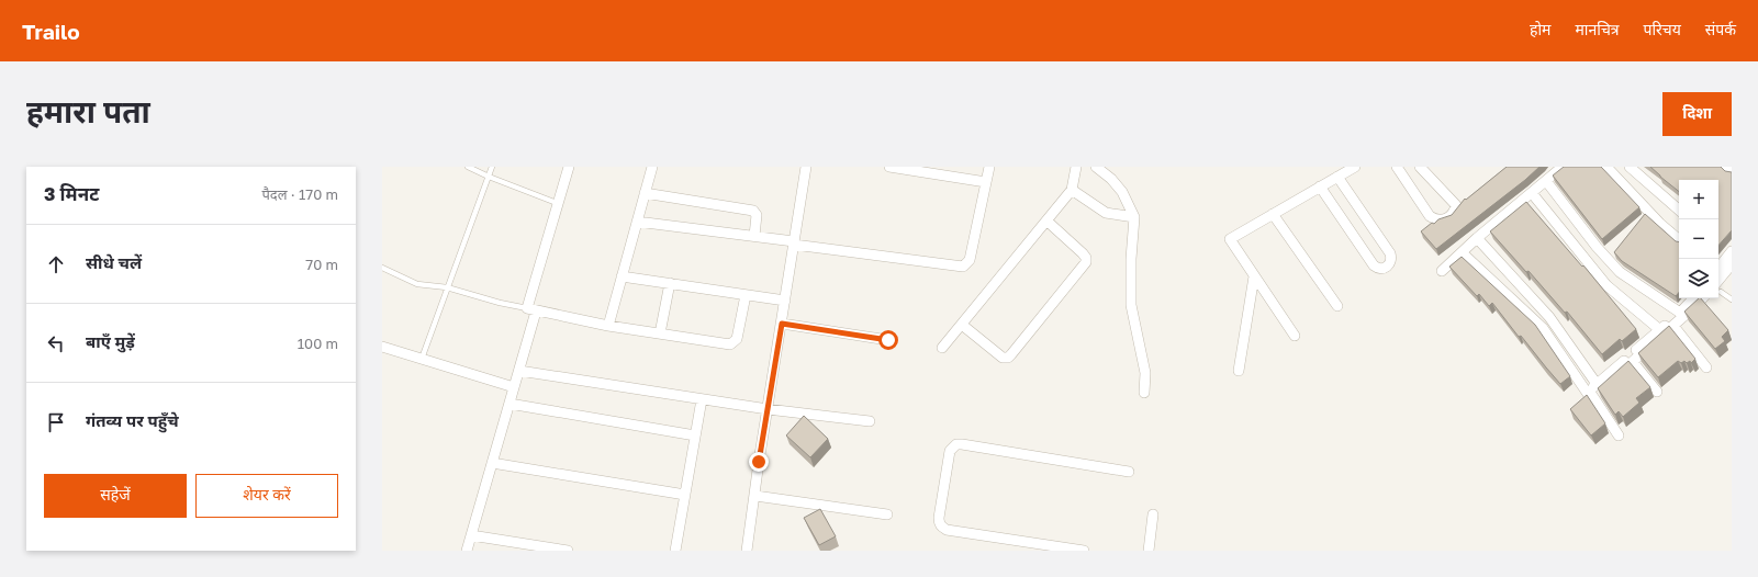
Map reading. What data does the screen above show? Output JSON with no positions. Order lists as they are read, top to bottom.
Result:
{
  "page": {
    "header": "Trailo",
    "nav": [
      "होम",
      "मानचित्र",
      "परिचय",
      "संपर्क"
    ],
    "buttons": [
      "दिशा",
      ["सहेजें", "शेयर करें"]
    ],
    "title": "हमारा पता",
    "heading": ["3 मिनट", "पैदल · 170 m"],
    "map_buttons": ["+", "−"],
    "list": [
      ["सीधे चलें", "70 m"],
      ["बाएँ मुड़ें", "100 m"],
      "गंतव्य पर पहुँचे"
    ]
  }
}
